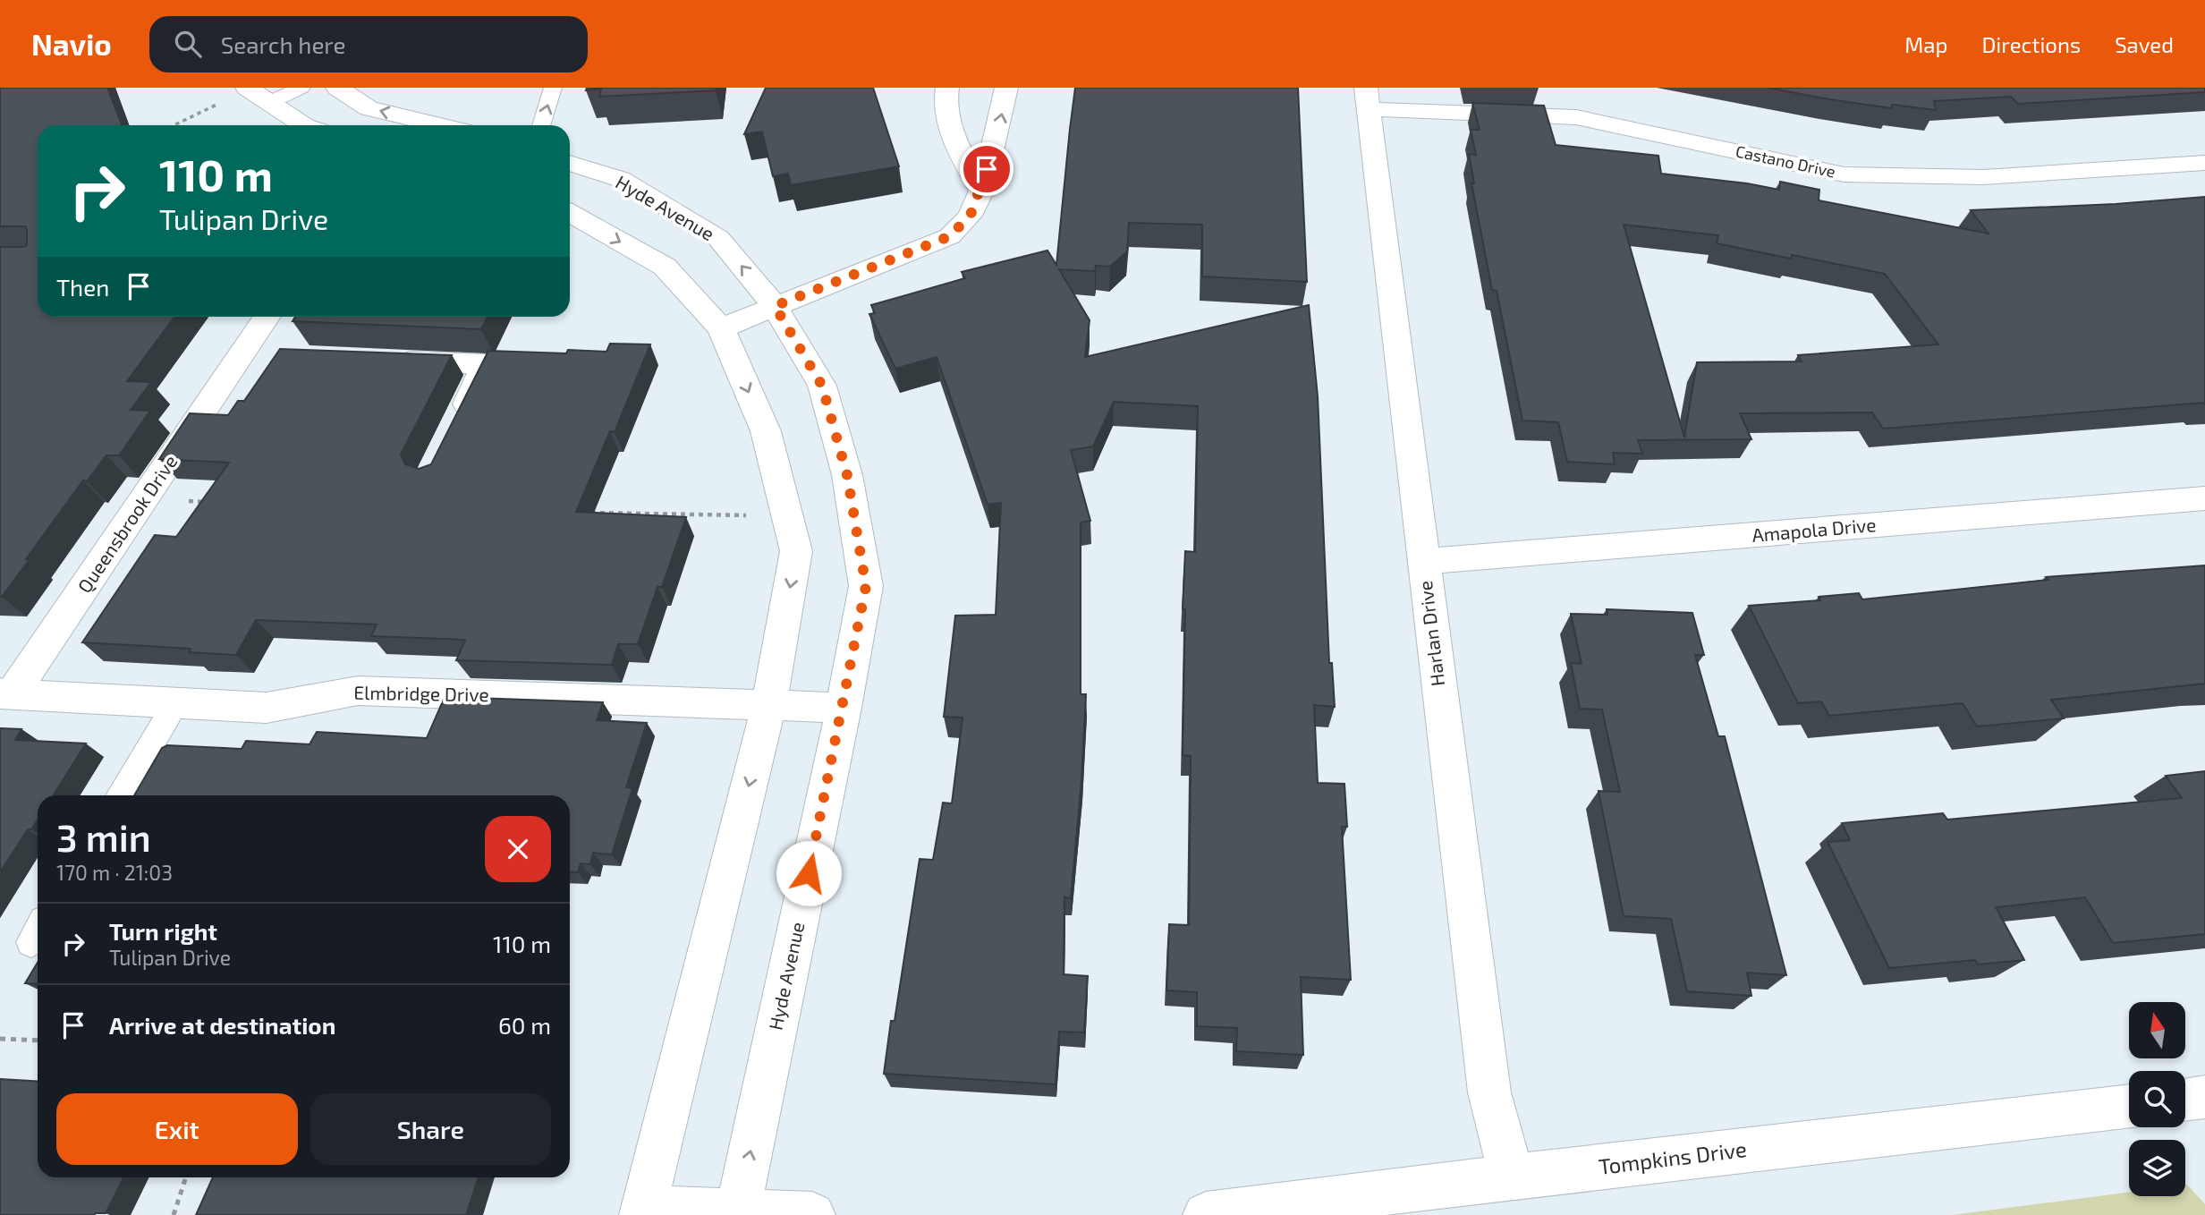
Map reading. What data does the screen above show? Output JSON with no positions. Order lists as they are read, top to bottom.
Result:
{
  "streets": {
    "street": [
      "Castano Drive",
      "Hyde Avenue",
      "Queensbrook Drive",
      "Amapola Drive",
      "Harlan Drive",
      "Elmbridge Drive",
      "Tompkins Drive"
    ]
  },
  "crossings": [
    ["Castano Drive", "Harlan Drive"],
    ["Hyde Avenue", "Elmbridge Drive"],
    ["Queensbrook Drive", "Elmbridge Drive"],
    ["Amapola Drive", "Harlan Drive"],
    ["Harlan Drive", "Tompkins Drive"]
  ],
  "north": "top",
  "page": {
    "header": "Navio",
    "search": "Search here",
    "nav": ["Map", "Directions", "Saved"],
    "turn": ["110 m", "Tulipan Drive"],
    "then": "Then",
    "heading": ["3 min", "170 m · 21:03"],
    "list": [
      {
        "name": "Turn right",
        "note": "Tulipan Drive",
        "value": "110 m"
      },
      {
        "name": "Arrive at destination",
        "value": "60 m"
      }
    ],
    "buttons": ["Exit", "Share"]
  }
}
